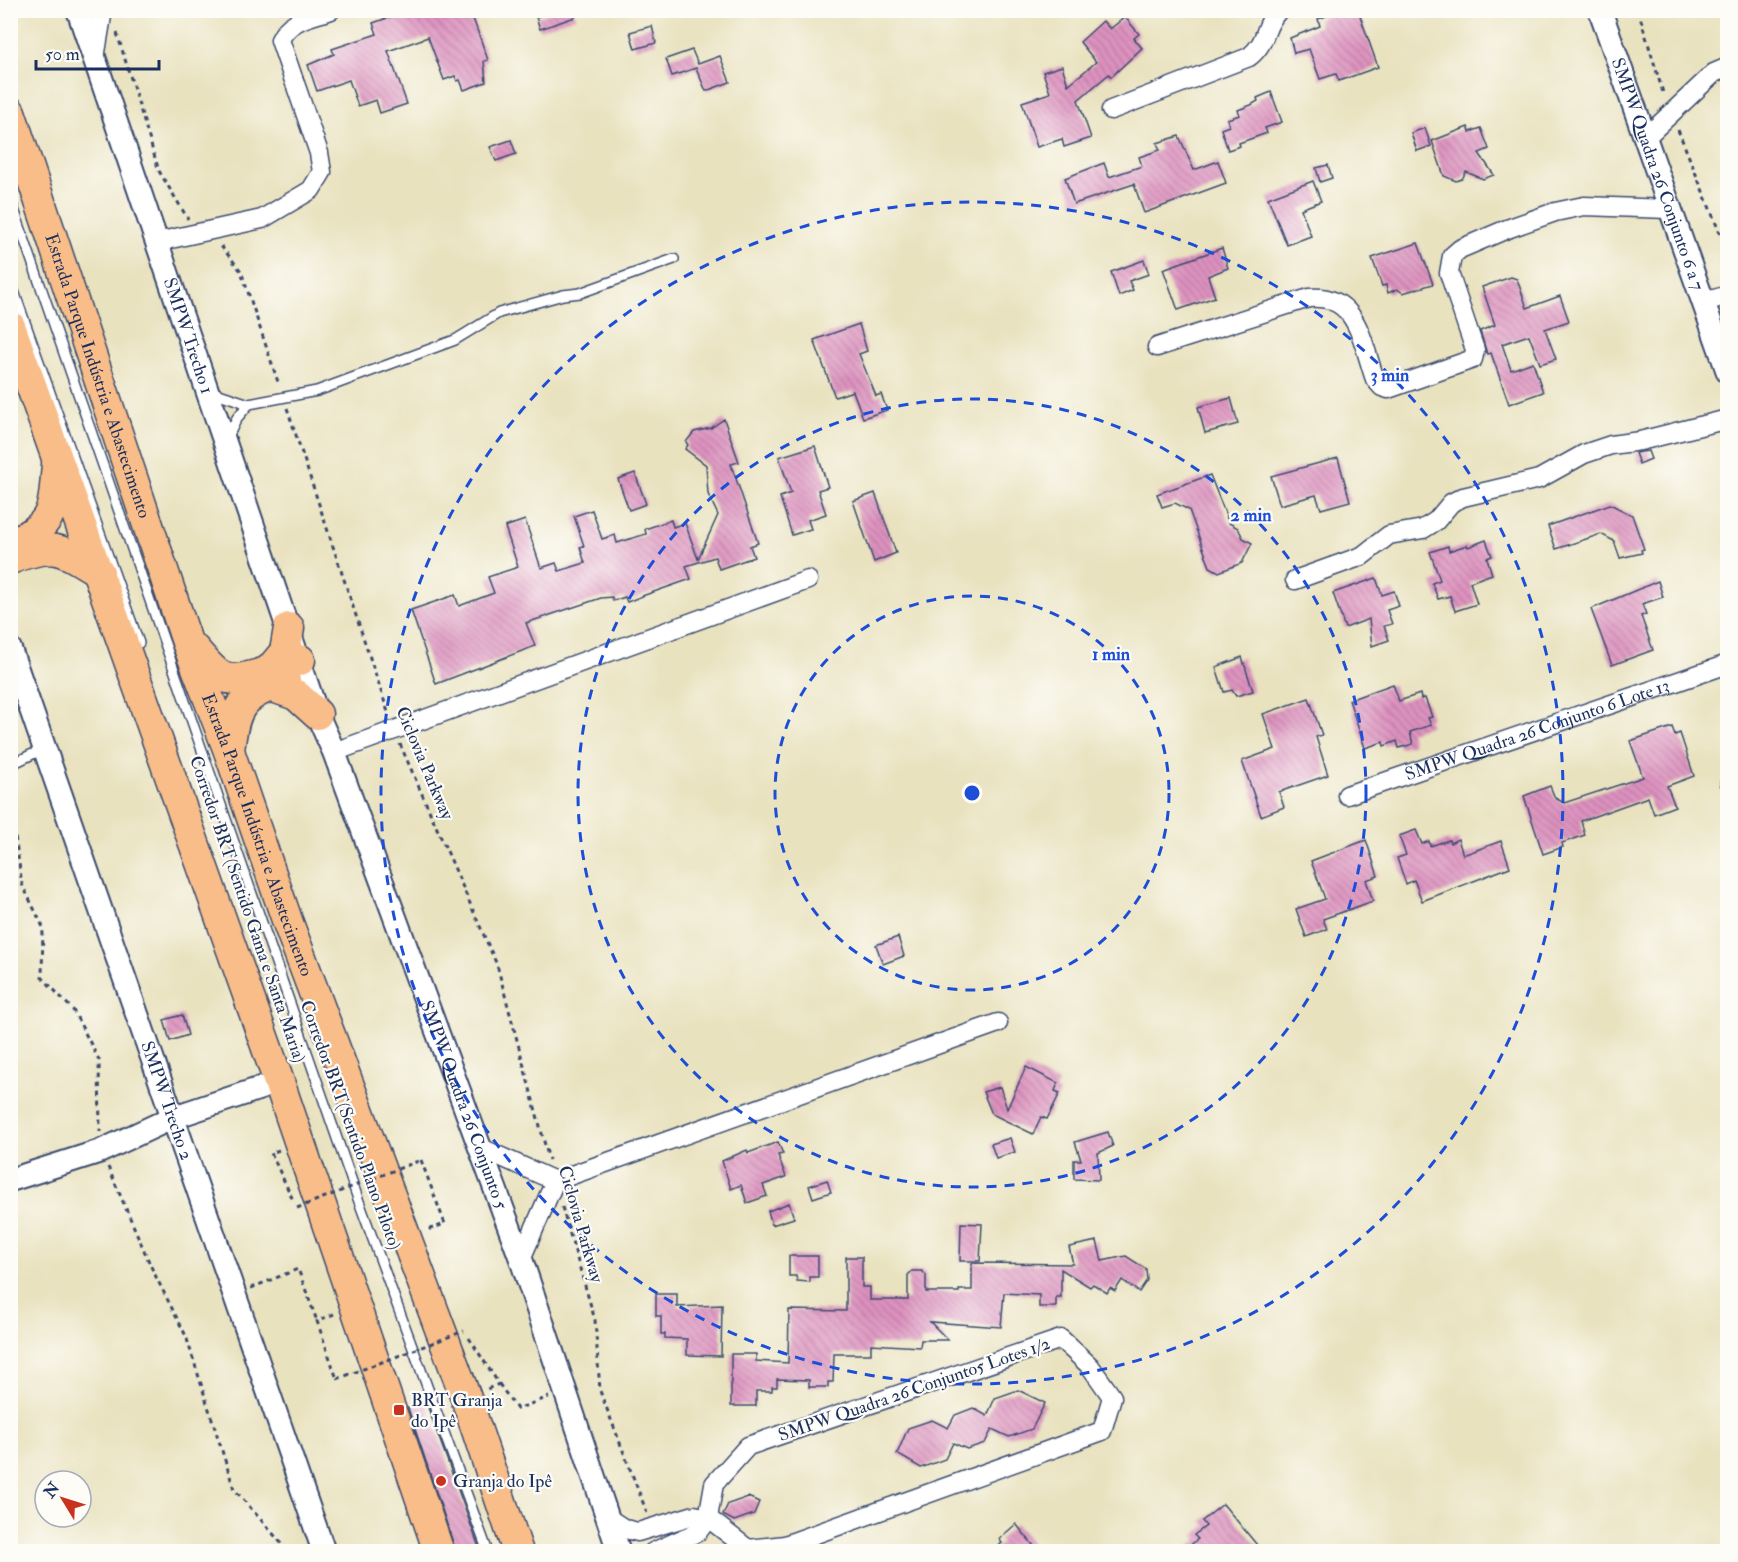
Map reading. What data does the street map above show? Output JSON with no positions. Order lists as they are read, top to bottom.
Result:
{
  "streets": {
    "highway": ["Estrada Parque Indústria e Abastecimento"],
    "street": [
      "SMPW Quadra 26 Conjunto 6 a 7",
      "SMPW Trecho 1",
      "SMPW Quadra 26 Conjunto 6 Lote 13",
      "SMPW Trecho 2",
      "SMPW Quadra 26 Conjunto 5",
      "SMPW Quadra 26 Conjunto5 Lotes 1/2"
    ],
    "lane": ["Corredor BRT(Sentido Plano Piloto)"],
    "path": ["Ciclovia Parkway"]
  },
  "crossings": [
    ["SMPW Trecho 1", "SMPW Quadra 26 Conjunto 5"]
  ],
  "places": {
    "transit": ["BRT Granja do Ipê"],
    "other": ["Granja do Ipê"]
  },
  "scale_bar": "50 m",
  "north": "top left",
  "rings": ["3 min", "2 min", "1 min"]
}
